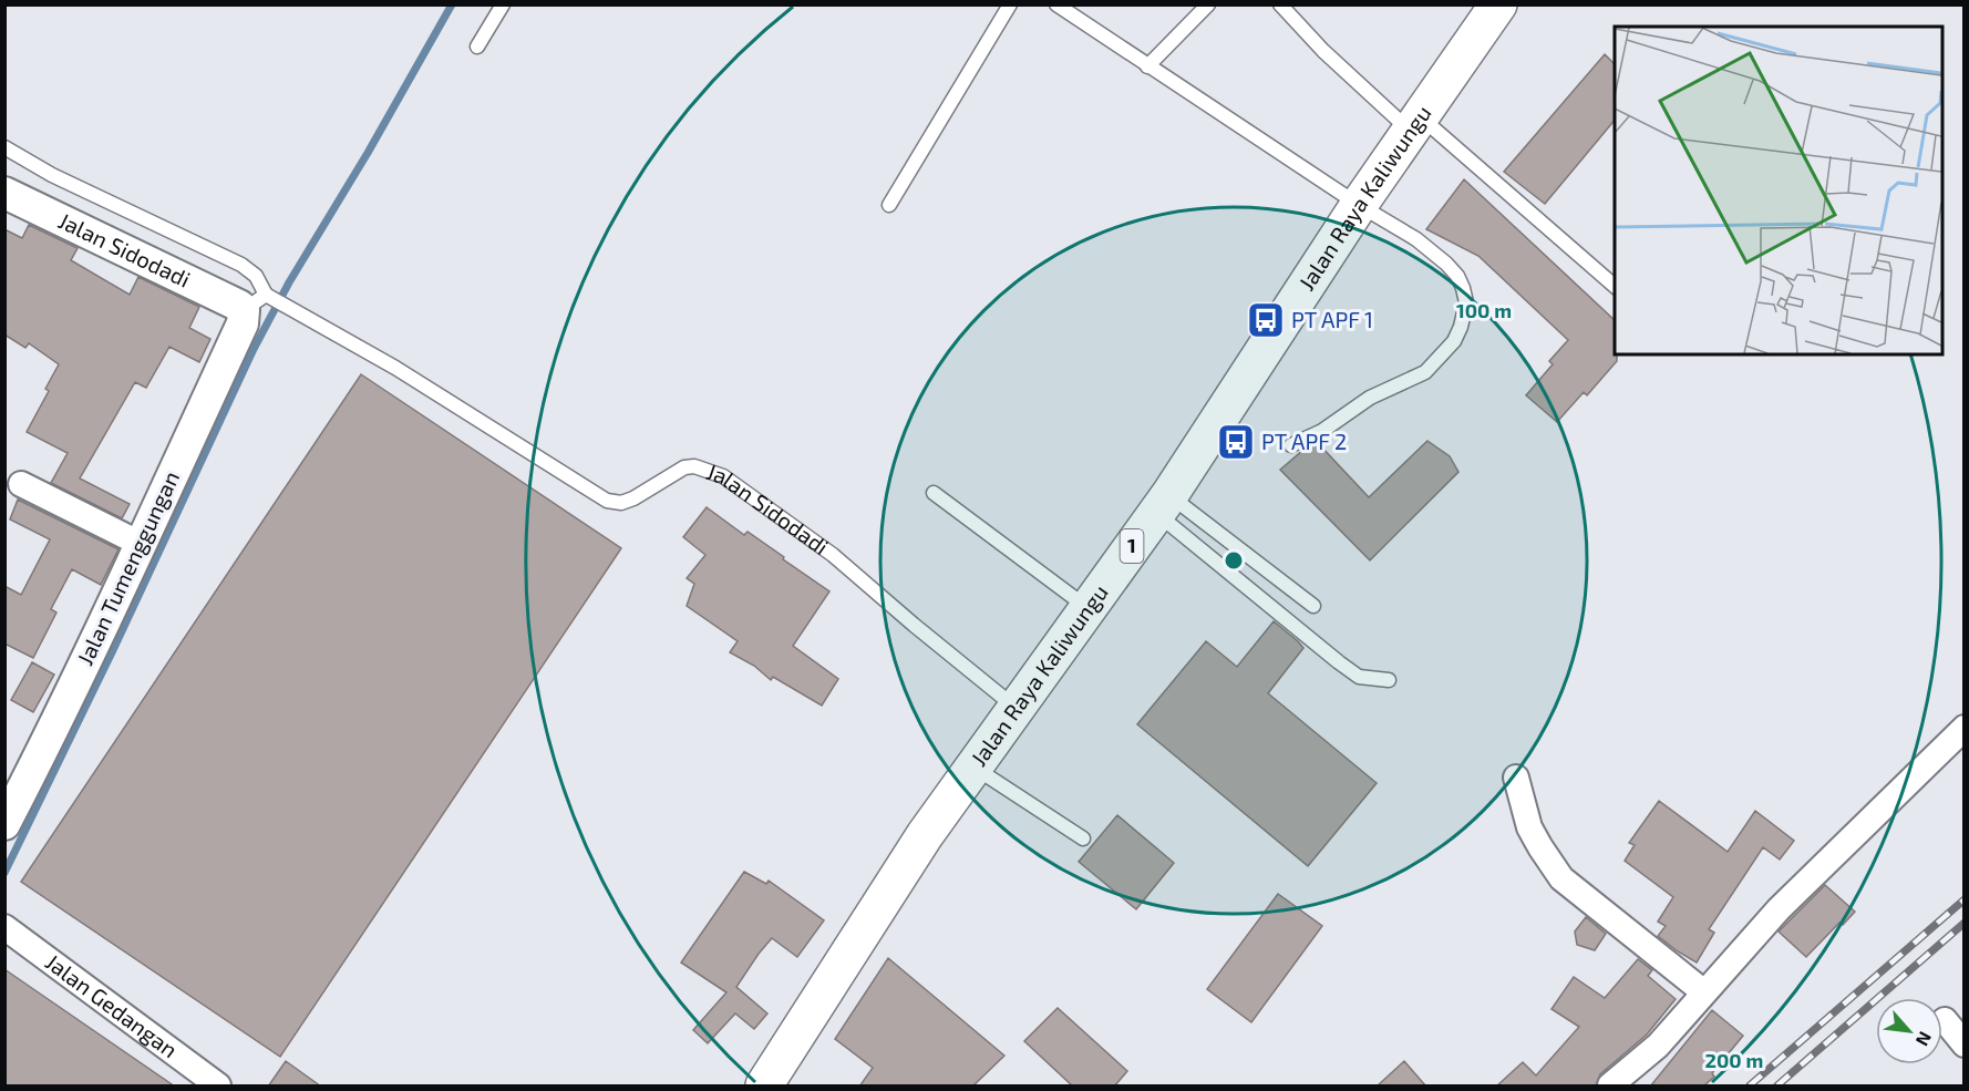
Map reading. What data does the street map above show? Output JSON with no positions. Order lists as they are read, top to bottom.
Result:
{
  "streets": {
    "main road": ["Jalan Raya Kaliwungu", "1"],
    "street": ["Jalan Sidodadi", "Jalan Tumenggungan", "Jalan Gedangan"]
  },
  "crossings": [
    ["Jalan Raya Kaliwungu", "Jalan Sidodadi"],
    ["Jalan Sidodadi", "Jalan Tumenggungan"]
  ],
  "places": {
    "bus stop": ["PT APF 1", "PT APF 2"]
  },
  "north": "bottom right",
  "rings": ["100 m", "200 m"]
}
